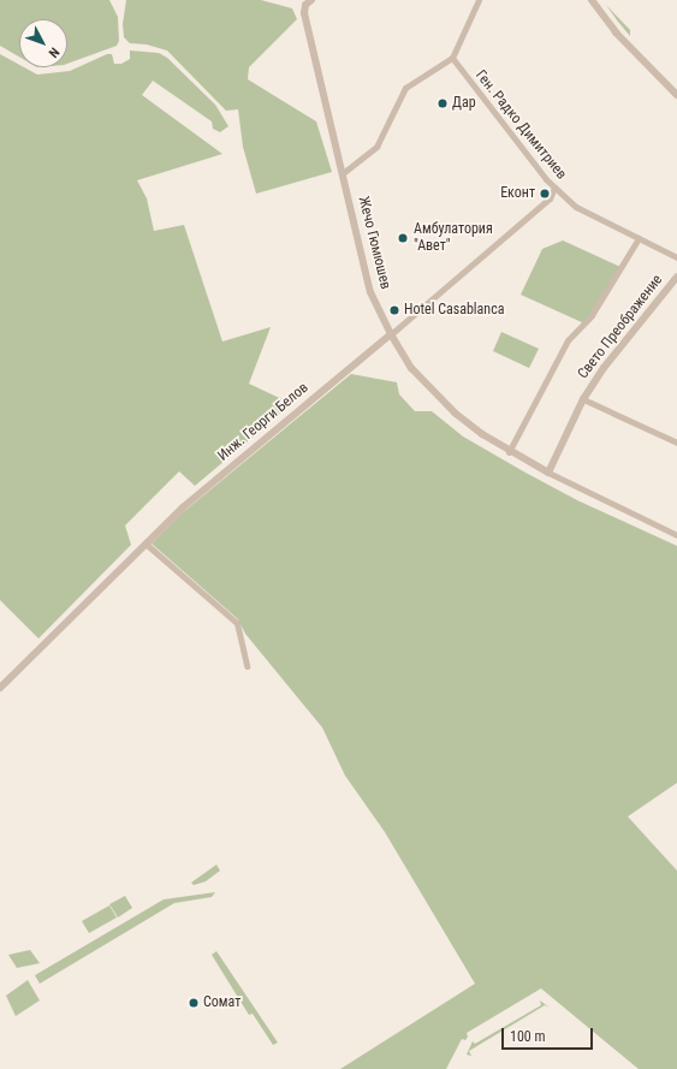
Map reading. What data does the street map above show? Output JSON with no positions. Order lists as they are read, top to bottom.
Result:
{
  "streets": {
    "street": [
      "Ген. Радко Димитриев",
      "Жечо Гюмюшев",
      "Свето Преображение",
      "Инж. Георги Белов"
    ]
  },
  "crossings": [
    ["Ген. Радко Димитриев", "Инж. Георги Белов"],
    ["Жечо Гюмюшев", "Свето Преображение"],
    ["Жечо Гюмюшев", "Инж. Георги Белов"]
  ],
  "places": [
    "Дар",
    "Еконт",
    "Амбулатория \"Авет\"",
    "Hotel Casablanca",
    "Сомат"
  ],
  "scale_bar": "100 m",
  "north": "bottom right"
}
